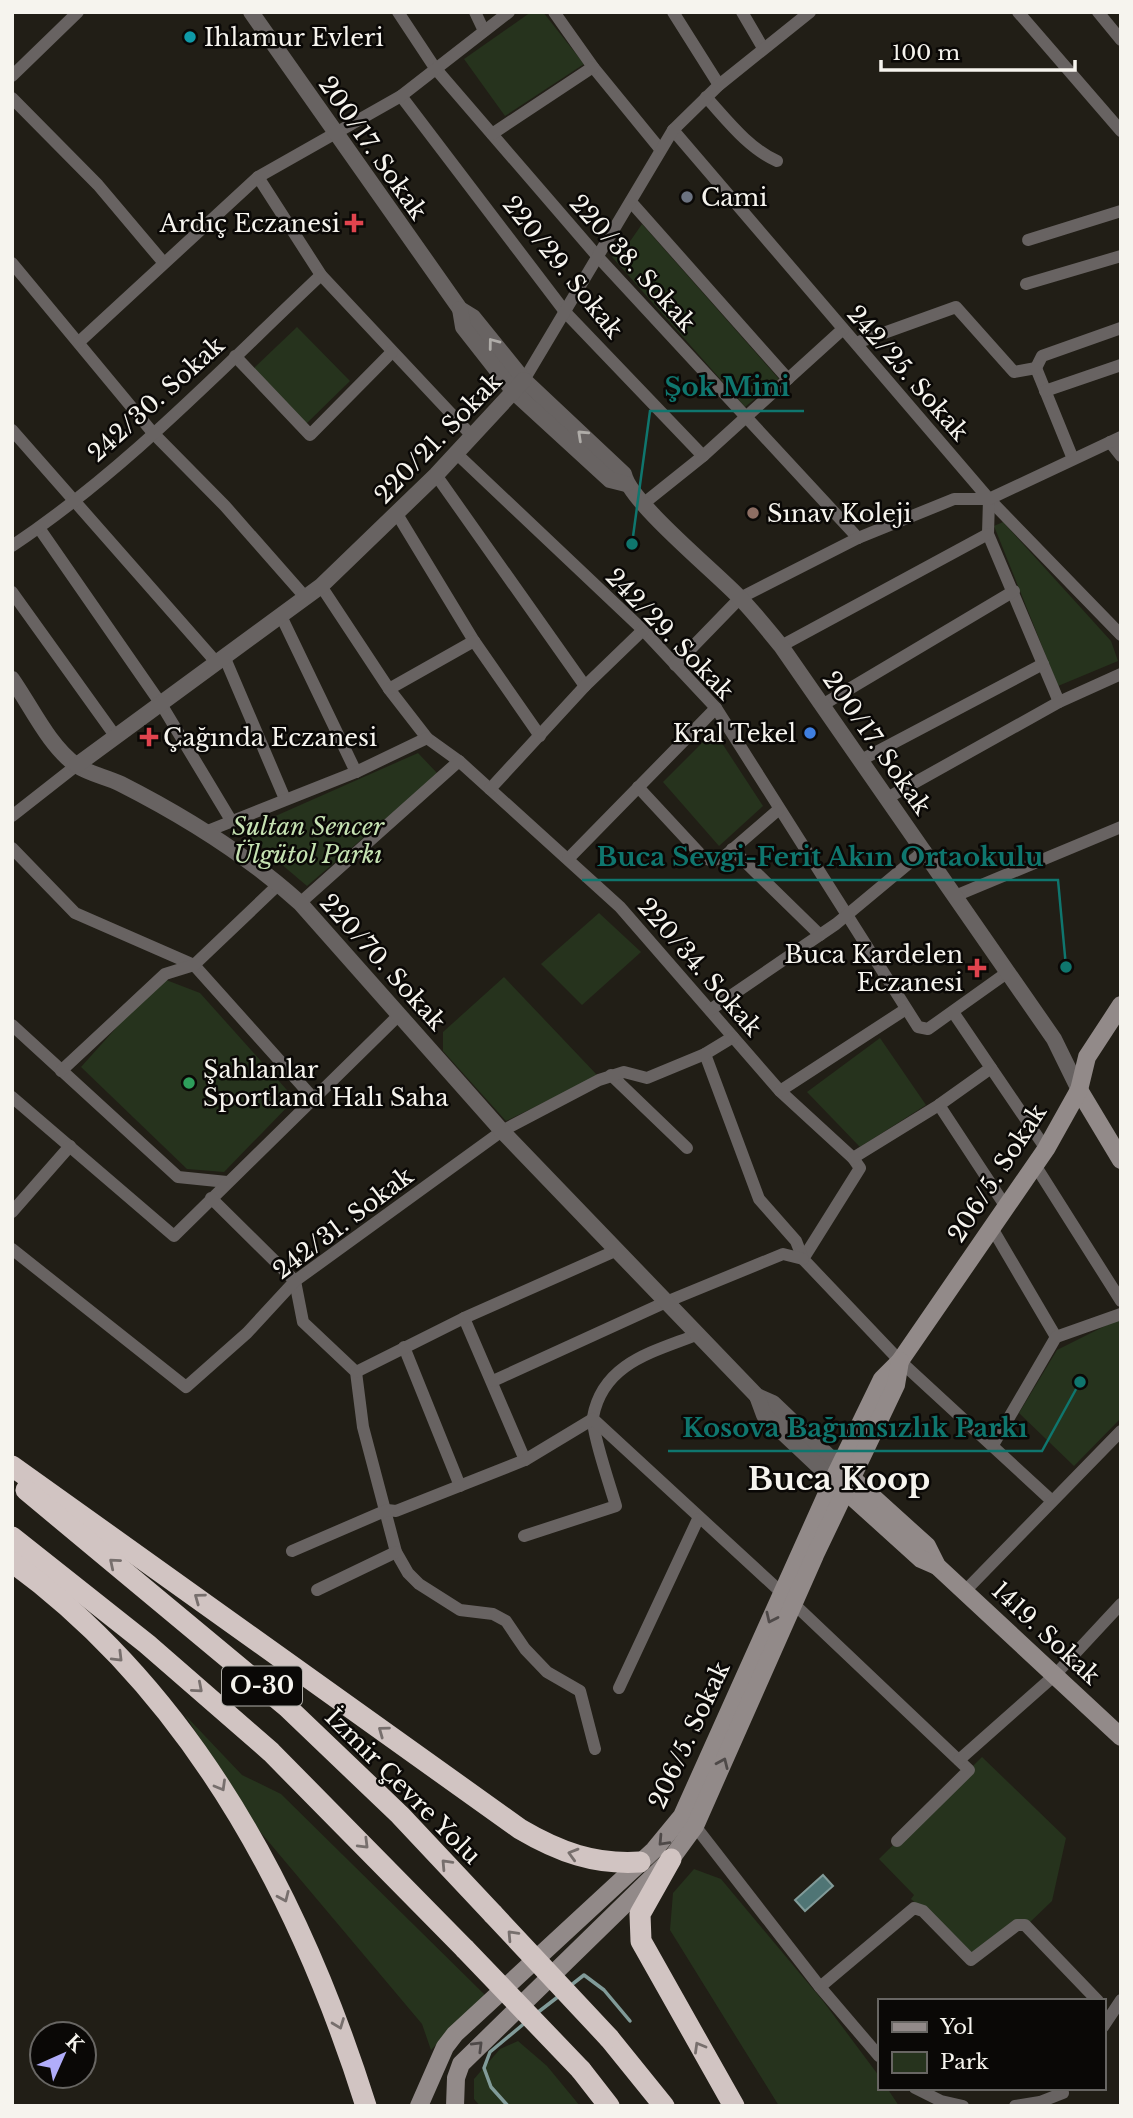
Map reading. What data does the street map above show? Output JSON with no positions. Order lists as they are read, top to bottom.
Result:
{
  "streets": {
    "highway": ["O-30", "İzmir Çevre Yolu"],
    "main road": ["206/5. Sokak", "1419. Sokak"],
    "street": [
      "200/17. Sokak",
      "220/38. Sokak",
      "220/29. Sokak",
      "242/25. Sokak",
      "242/30. Sokak",
      "220/21. Sokak",
      "242/29. Sokak",
      "220/70. Sokak",
      "220/34. Sokak",
      "242/31. Sokak"
    ]
  },
  "crossings": [
    ["200/17. Sokak", "220/21. Sokak"],
    ["200/17. Sokak", "242/29. Sokak"],
    ["200/17. Sokak", "206/5. Sokak"],
    ["220/38. Sokak", "220/21. Sokak"],
    ["220/29. Sokak", "220/21. Sokak"],
    ["242/25. Sokak", "220/21. Sokak"],
    ["220/21. Sokak", "242/29. Sokak"],
    ["220/21. Sokak", "220/70. Sokak"],
    ["220/21. Sokak", "220/34. Sokak"],
    ["220/70. Sokak", "206/5. Sokak"],
    ["220/70. Sokak", "242/31. Sokak"],
    ["220/70. Sokak", "1419. Sokak"],
    ["206/5. Sokak", "1419. Sokak"]
  ],
  "districts": ["Buca Koop"],
  "parks": ["Sultan Sencer Ülgütol Parkı"],
  "places": {
    "other": [
      "Ihlamur Evleri",
      "Cami",
      "Sınav Koleji",
      "Şok Mini",
      "Kral Tekel",
      "Buca Sevgi-Ferit Akın Ortaokulu",
      "Şahlanlar Sportland Halı Saha",
      "Kosova Bağımsızlık Parkı"
    ],
    "health": ["Ardıç Eczanesi", "Çağında Eczanesi", "Buca Kardelen Eczanesi"]
  },
  "legend": ["Yol", "Park"],
  "scale_bar": "100 m",
  "north": "top right"
}
